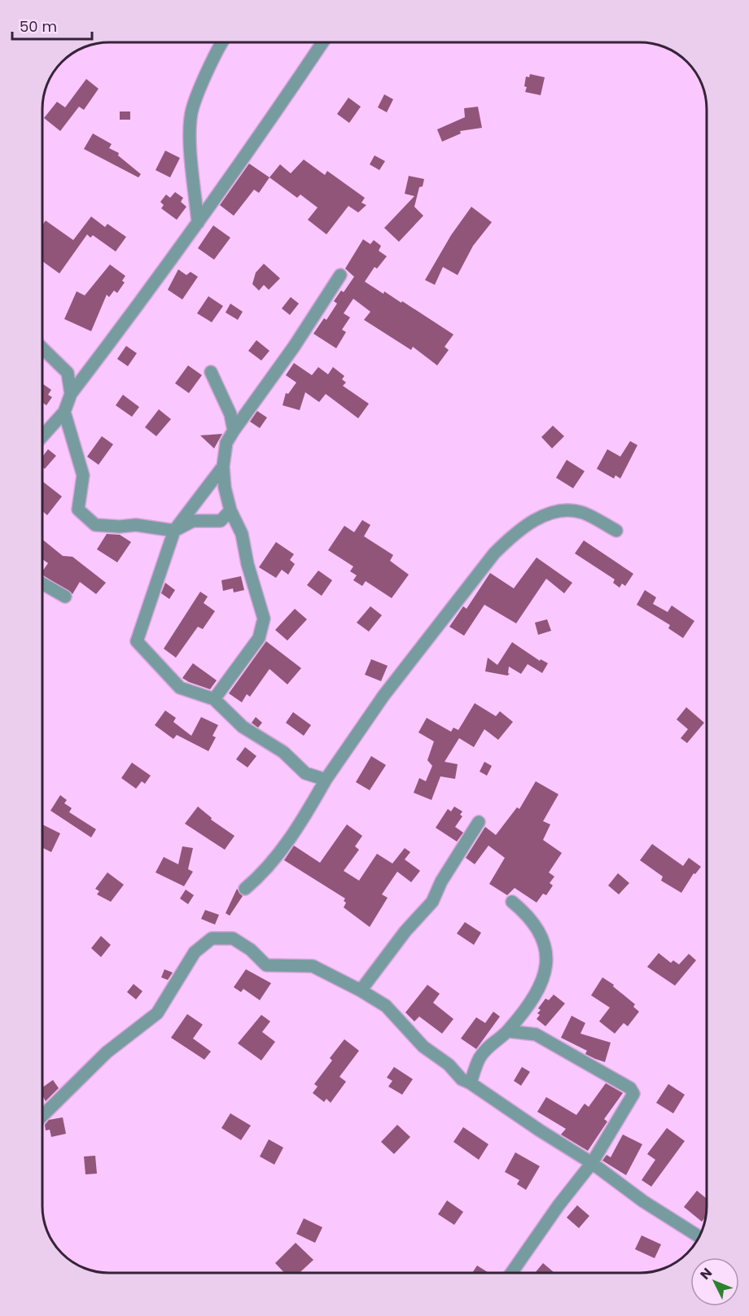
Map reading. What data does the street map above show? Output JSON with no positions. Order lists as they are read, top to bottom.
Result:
{
  "scale_bar": "50 m",
  "north": "top left"
}
